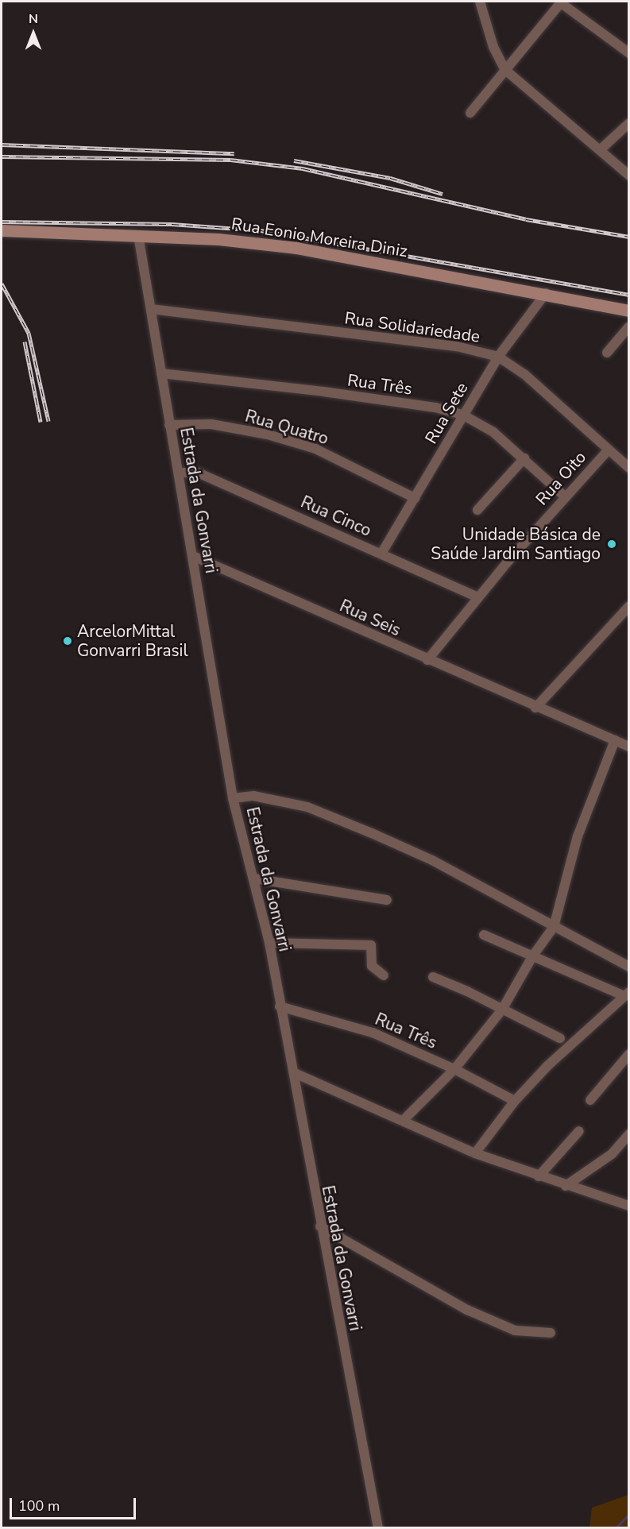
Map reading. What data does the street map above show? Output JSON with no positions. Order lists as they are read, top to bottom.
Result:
{
  "streets": {
    "main road": ["Rua Eonio Moreira Diniz"],
    "street": [
      "Rua Solidariedade",
      "Rua Três",
      "Rua Sete",
      "Rua Quatro",
      "Rua Oito",
      "Estrada da Gonvarri",
      "Rua Cinco",
      "Rua Seis"
    ]
  },
  "crossings": [
    ["Rua Eonio Moreira Diniz", "Rua Sete"],
    ["Rua Eonio Moreira Diniz", "Estrada da Gonvarri"],
    ["Rua Solidariedade", "Rua Sete"],
    ["Rua Solidariedade", "Rua Oito"],
    ["Rua Solidariedade", "Estrada da Gonvarri"],
    ["Rua Três", "Rua Sete"],
    ["Rua Três", "Rua Oito"],
    ["Rua Três", "Estrada da Gonvarri"],
    ["Rua Sete", "Rua Quatro"],
    ["Rua Sete", "Rua Cinco"],
    ["Rua Quatro", "Estrada da Gonvarri"],
    ["Rua Oito", "Rua Cinco"],
    ["Rua Oito", "Rua Seis"],
    ["Estrada da Gonvarri", "Rua Cinco"],
    ["Estrada da Gonvarri", "Rua Seis"]
  ],
  "places": ["Unidade Básica de Saúde Jardim Santiago", "ArcelorMittal Gonvarri Brasil"],
  "scale_bar": "100 m",
  "north": "top"
}
